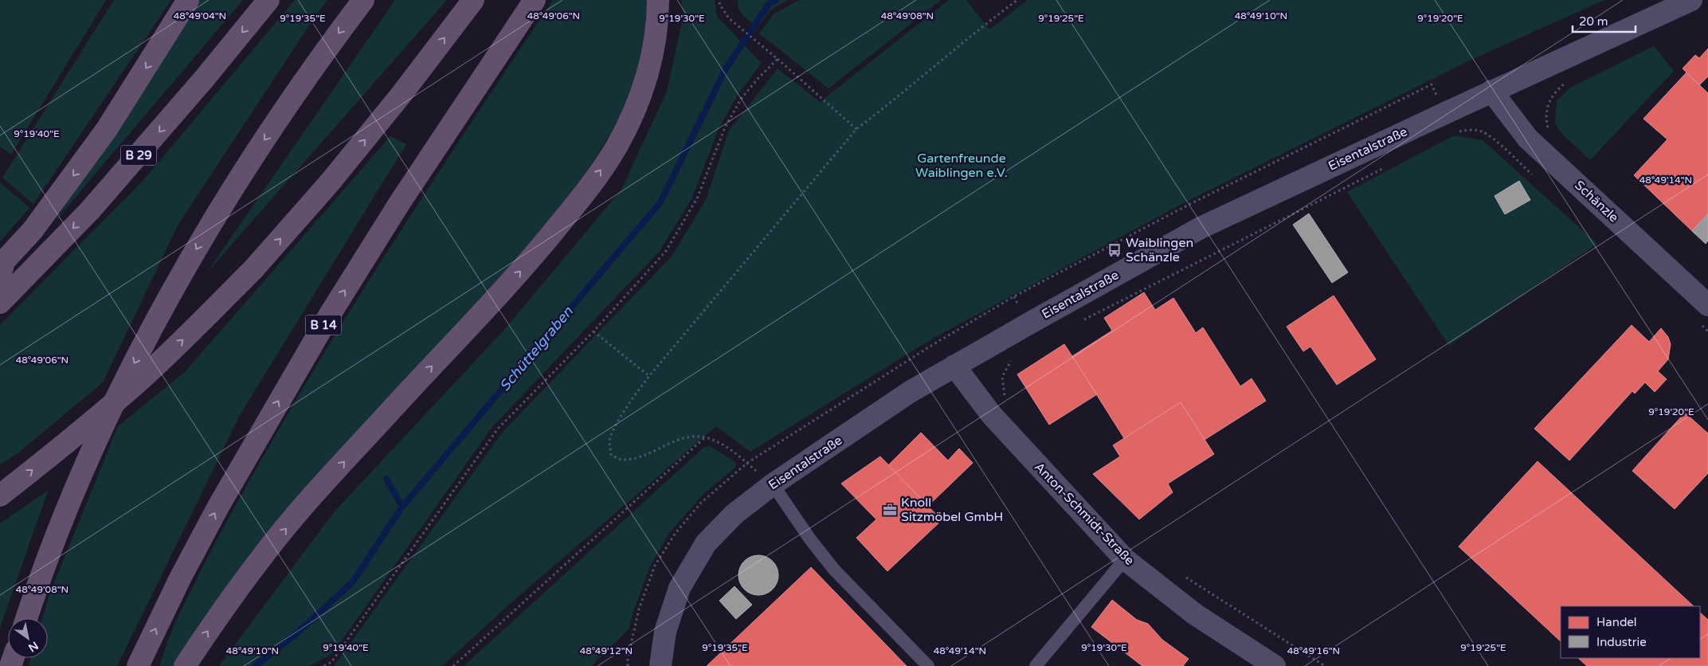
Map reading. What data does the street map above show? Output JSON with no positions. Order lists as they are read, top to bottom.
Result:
{
  "streets": {
    "highway": ["B 29", "B 14"],
    "street": ["Eisentalstraße", "Schänzle", "Anton-Schmidt-Straße"]
  },
  "crossings": [
    ["Eisentalstraße", "Schänzle"],
    ["Eisentalstraße", "Anton-Schmidt-Straße"]
  ],
  "water": ["Schüttelgraben"],
  "parks": ["Gartenfreunde Waiblingen e.V."],
  "places": {
    "bus stop": ["Waiblingen Schänzle"],
    "office": ["Knoll Sitzmöbel GmbH"]
  },
  "legend": ["Handel", "Industrie"],
  "scale_bar": "20 m",
  "north": "bottom right",
  "coordinates": [
    "48°49'04\"N",
    "48°49'06\"N",
    "48°49'08\"N",
    "48°49'10\"N",
    "9°19'35\"E",
    "9°19'30\"E",
    "9°19'25\"E",
    "9°19'20\"E",
    "9°19'40\"E",
    "48°49'14\"N",
    "48°49'12\"N",
    "48°49'16\"N"
  ]
}
